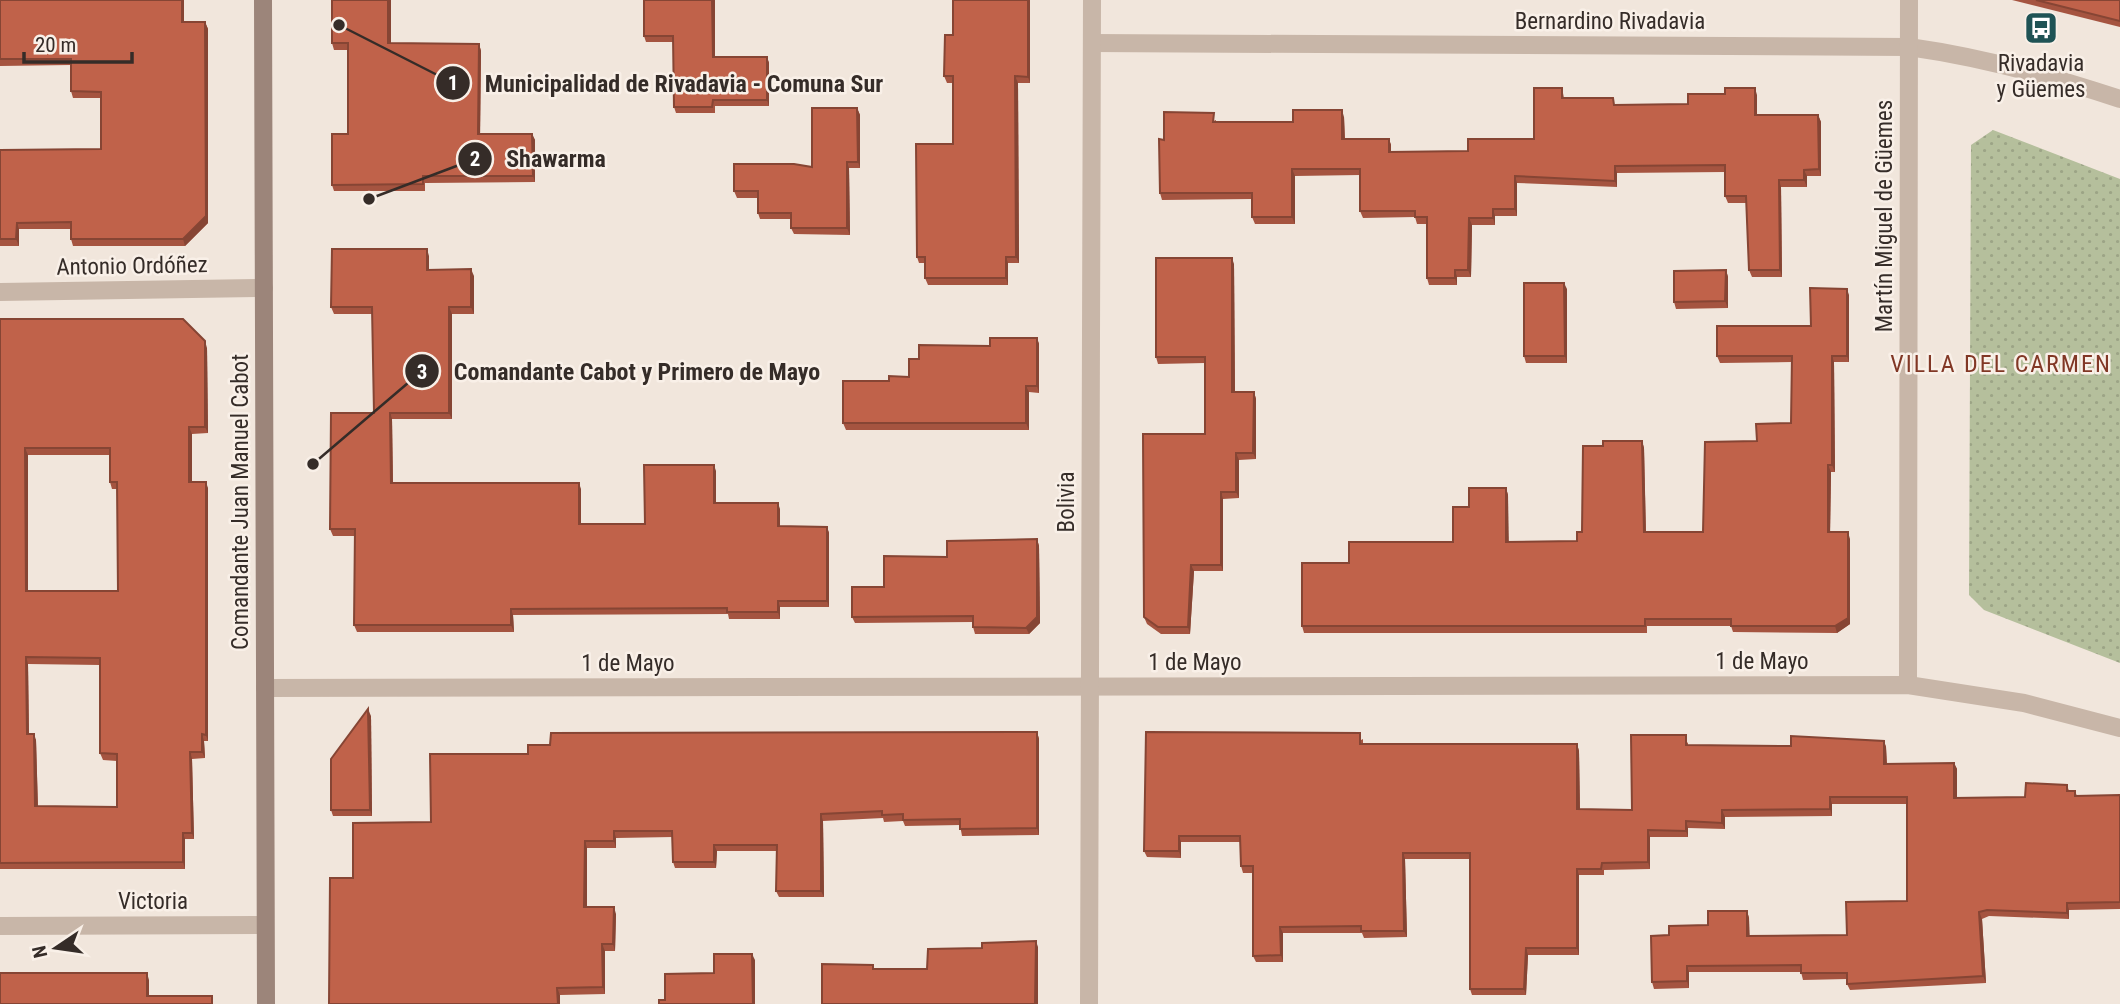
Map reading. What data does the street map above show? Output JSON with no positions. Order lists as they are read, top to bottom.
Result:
{
  "streets": {
    "main road": ["Comandante Juan Manuel Cabot"],
    "street": [
      "Bernardino Rivadavia",
      "Martín Miguel de Güemes",
      "Antonio Ordóñez",
      "Bolivia",
      "1 de Mayo",
      "Victoria"
    ]
  },
  "crossings": [
    ["Bernardino Rivadavia", "Martín Miguel de Güemes"],
    ["Bernardino Rivadavia", "Bolivia"],
    ["Martín Miguel de Güemes", "1 de Mayo"],
    ["Antonio Ordóñez", "Comandante Juan Manuel Cabot"],
    ["Comandante Juan Manuel Cabot", "1 de Mayo"],
    ["Comandante Juan Manuel Cabot", "Victoria"],
    ["Bolivia", "1 de Mayo"]
  ],
  "districts": ["VILLA DEL CARMEN"],
  "places": {
    "other": ["Municipalidad de Rivadavia - Comuna Sur", "Shawarma", "Comandante Cabot y Primero de Mayo"],
    "bus stop": ["Rivadavia y Güemes"]
  },
  "scale_bar": "20 m",
  "north": "left"
}
